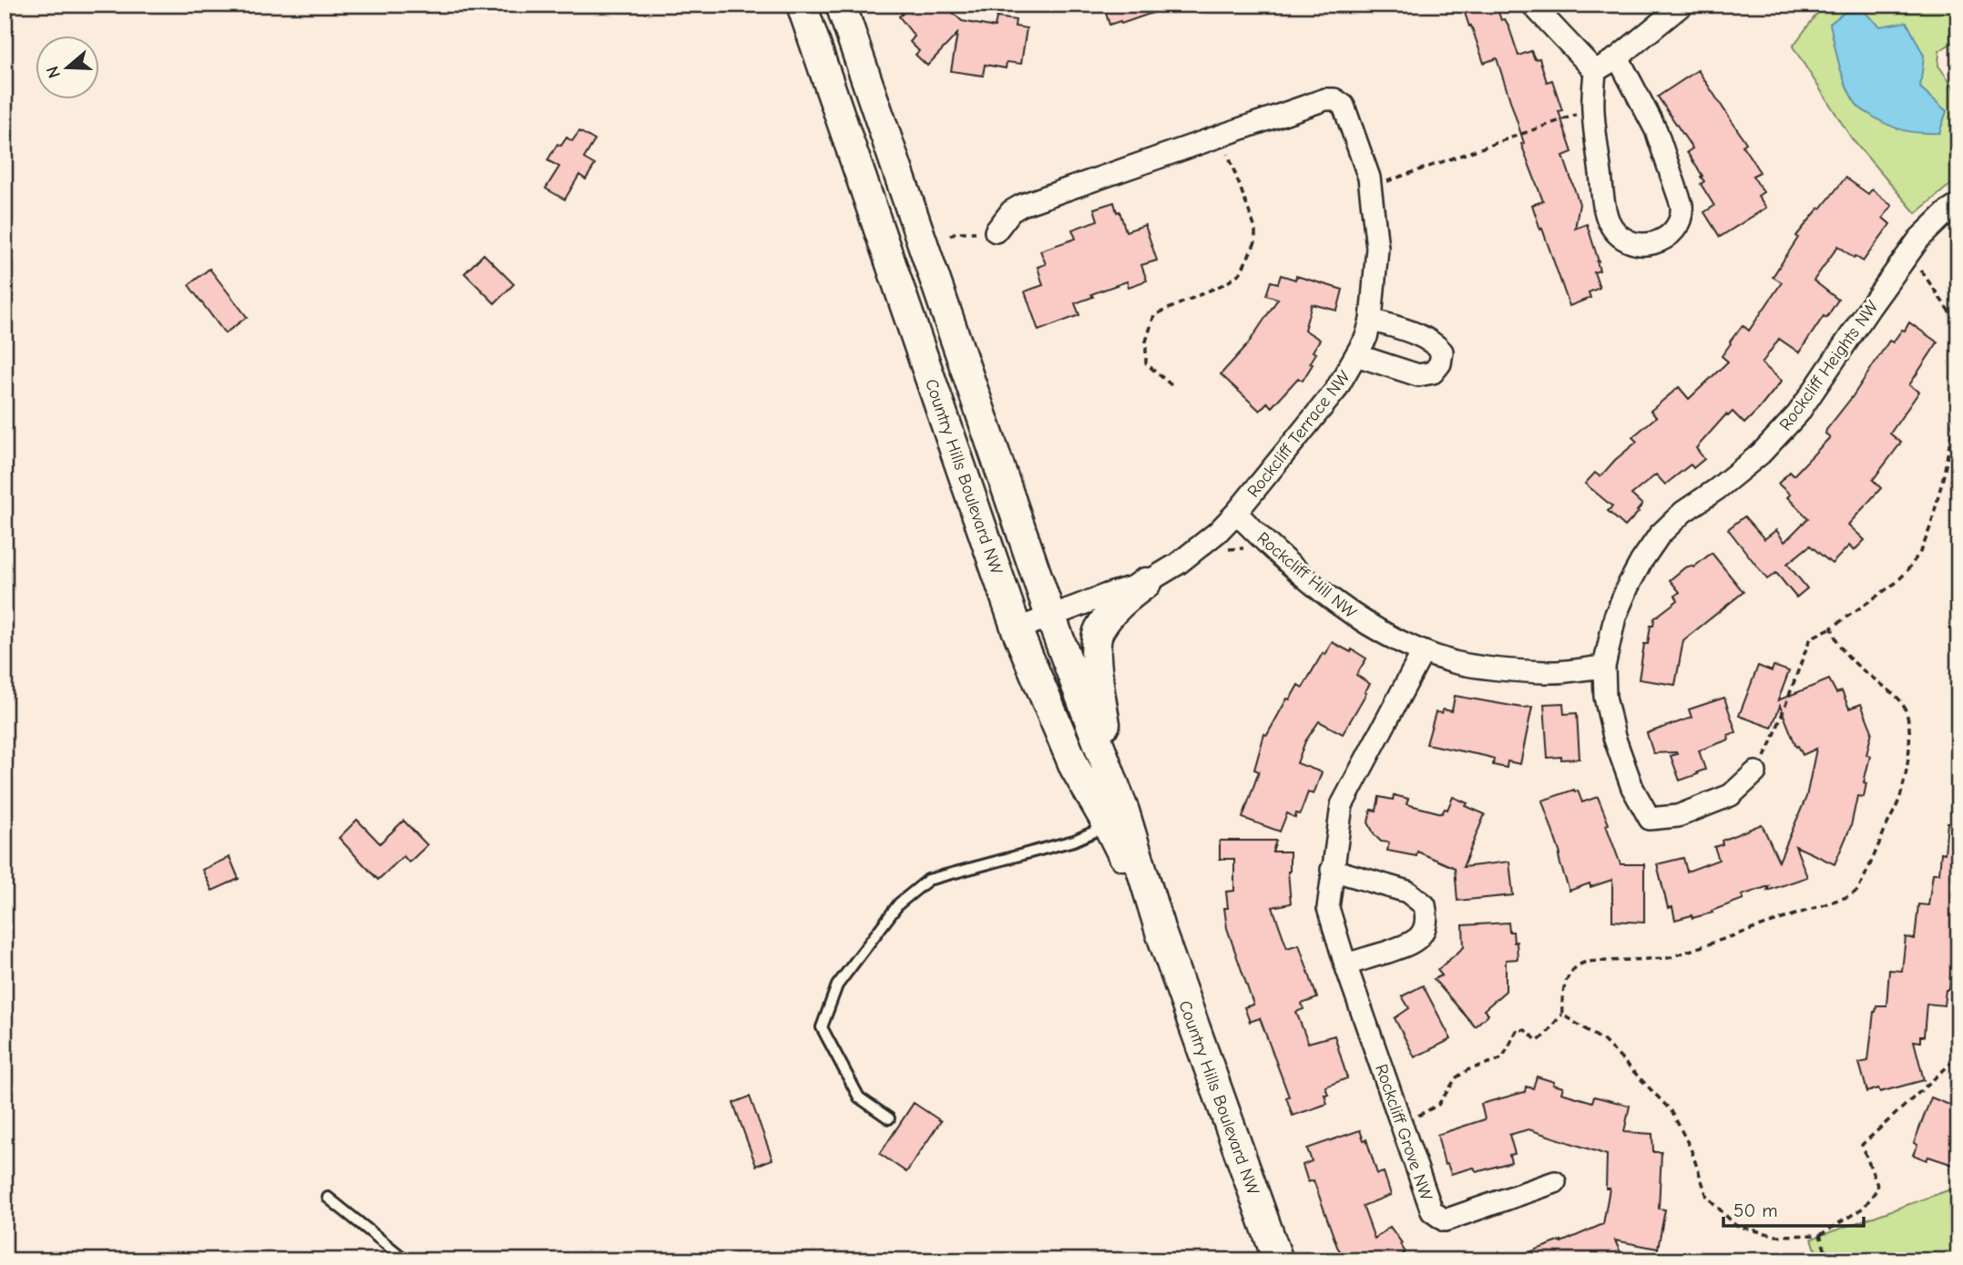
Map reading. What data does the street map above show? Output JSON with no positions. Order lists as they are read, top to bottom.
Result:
{
  "streets": {
    "main road": ["Country Hills Boulevard NW"],
    "street": [
      "Rockcliff Heights NW",
      "Rockcliff Terrace NW",
      "Rockcliff Hill NW",
      "Rockcliff Grove NW"
    ]
  },
  "crossings": [
    ["Rockcliff Heights NW", "Rockcliff Hill NW"],
    ["Rockcliff Terrace NW", "Country Hills Boulevard NW"],
    ["Rockcliff Terrace NW", "Rockcliff Hill NW"],
    ["Rockcliff Hill NW", "Rockcliff Grove NW"]
  ],
  "scale_bar": "50 m",
  "north": "left"
}
